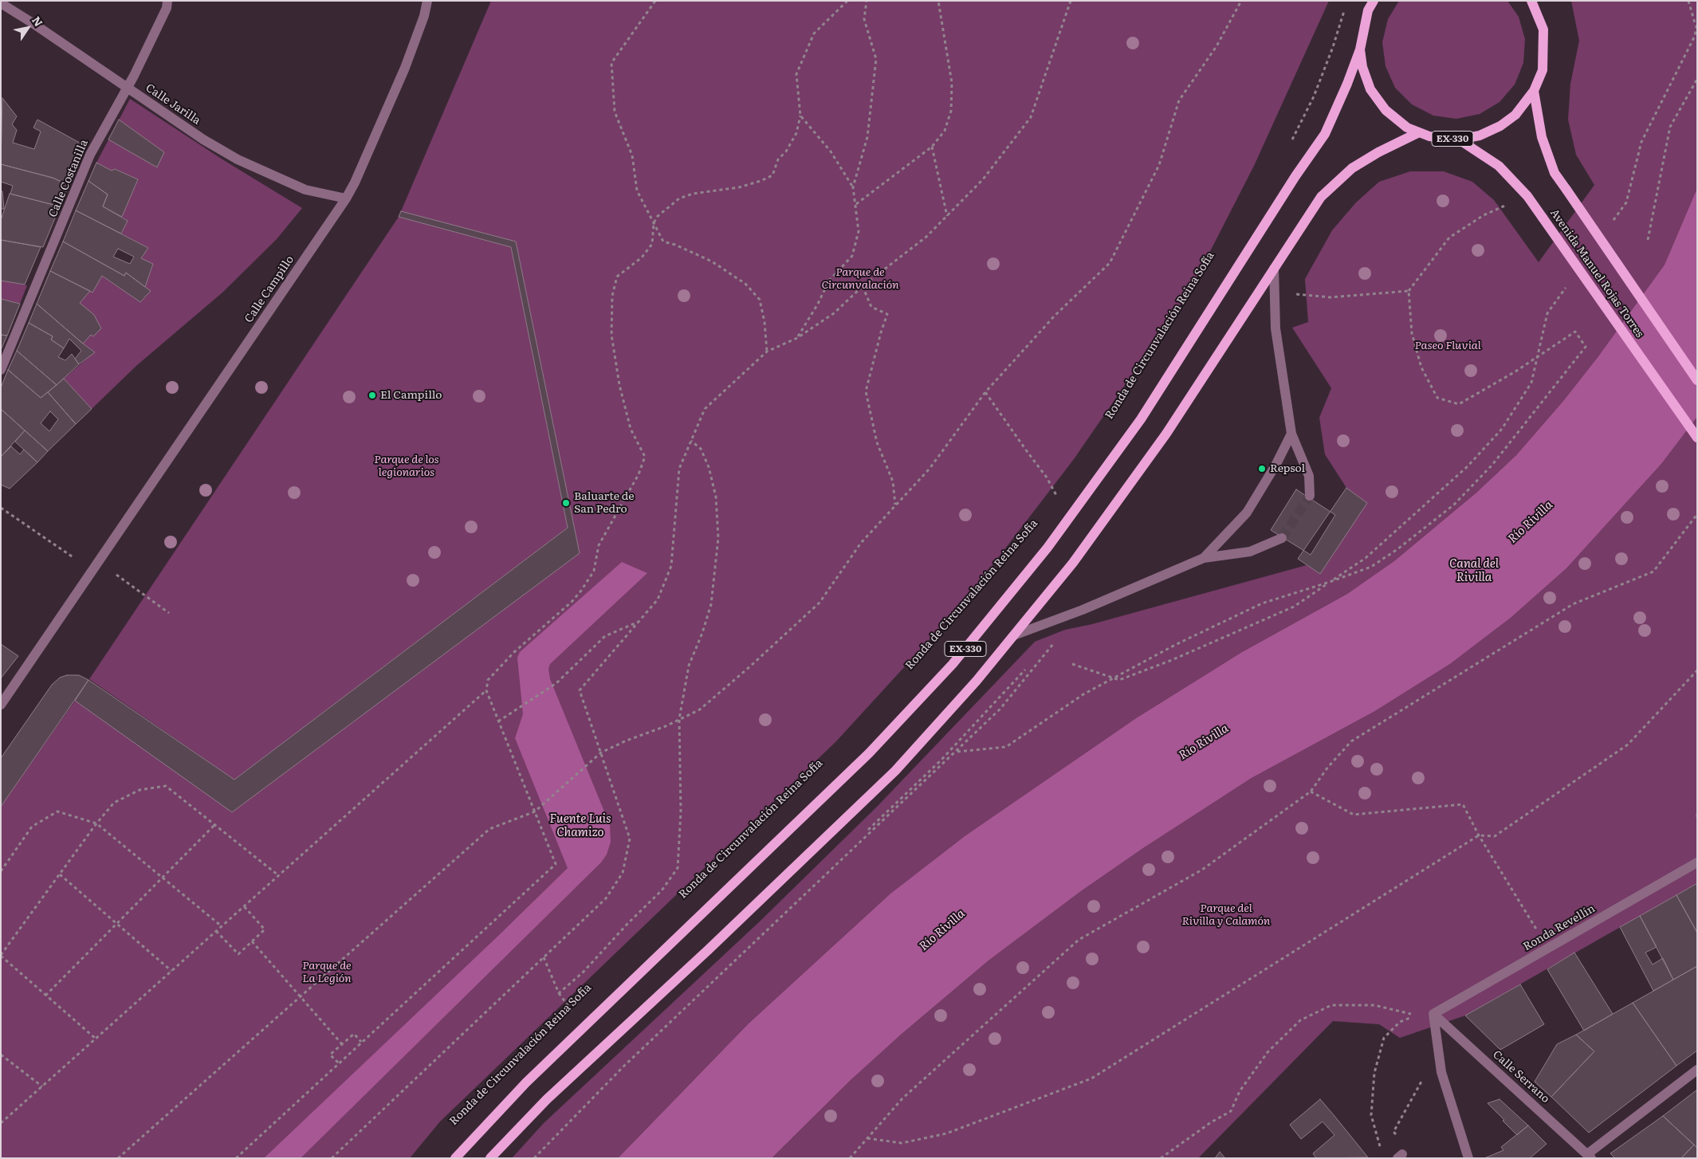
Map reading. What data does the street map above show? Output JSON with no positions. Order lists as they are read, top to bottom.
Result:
{
  "streets": {
    "main road": ["EX-330", "Avenida Manuel Rojas Torres"],
    "street": [
      "Calle Jarilla",
      "Calle Costanilla",
      "Calle Campillo",
      "Ronda Revellín",
      "Calle Serrano"
    ]
  },
  "crossings": [
    ["Calle Jarilla", "Calle Costanilla"],
    ["Calle Jarilla", "Calle Campillo"],
    ["EX-330", "Avenida Manuel Rojas Torres"],
    ["Ronda Revellín", "Calle Serrano"]
  ],
  "water": ["Río Rivilla", "Canal del Rivilla", "Fuente Luis Chamizo"],
  "parks": [
    "Parque de Circunvalación",
    "Paseo Fluvial",
    "Parque de los legionarios",
    "Parque del Rivilla y Calamón",
    "Parque de La Legión"
  ],
  "places": ["El Campillo", "Repsol", "Baluarte de San Pedro"],
  "north": "top right"
}
